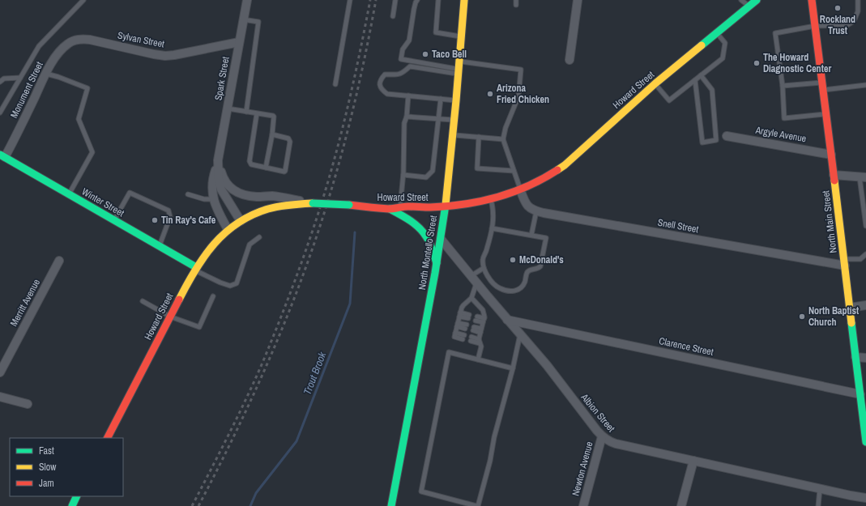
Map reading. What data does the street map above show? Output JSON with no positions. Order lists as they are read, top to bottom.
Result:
{
  "streets": {
    "main road": [
      "Howard Street",
      "Winter Street",
      "North Main Street",
      "North Montello Street"
    ],
    "street": [
      "Sylvan Street",
      "Spark Street",
      "Monument Street",
      "Argyle Avenue",
      "Snell Street",
      "Merritt Avenue",
      "Clarence Street",
      "Albion Street",
      "Newton Avenue"
    ]
  },
  "crossings": [
    ["Sylvan Street", "Spark Street"],
    ["Sylvan Street", "Monument Street"],
    ["Spark Street", "Howard Street"],
    ["Monument Street", "Winter Street"],
    ["Howard Street", "Winter Street"],
    ["Howard Street", "Snell Street"],
    ["Howard Street", "North Montello Street"],
    ["Argyle Avenue", "North Main Street"],
    ["North Main Street", "Snell Street"],
    ["North Main Street", "Clarence Street"],
    ["North Montello Street", "Albion Street"],
    ["Clarence Street", "Albion Street"],
    ["Albion Street", "Newton Avenue"]
  ],
  "water": ["Trout Brook"],
  "places": [
    "Rockland Trust",
    "Taco Bell",
    "The Howard Diagnostic Center",
    "Arizona Fried Chicken",
    "Tin Ray's Cafe",
    "McDonald's",
    "North Baptist Church"
  ],
  "legend": ["Fast", "Slow", "Jam"]
}
